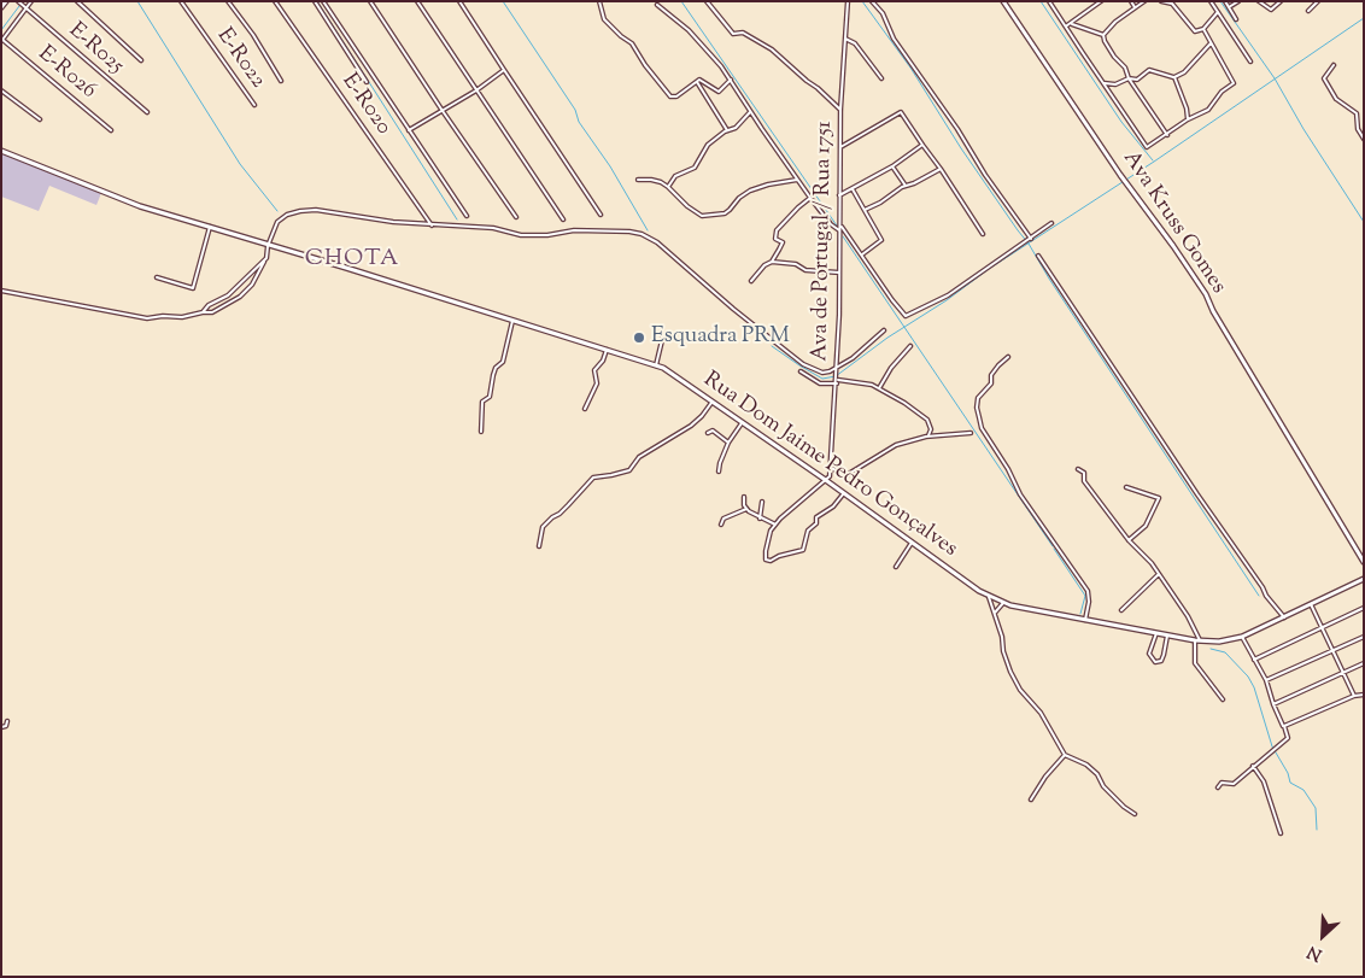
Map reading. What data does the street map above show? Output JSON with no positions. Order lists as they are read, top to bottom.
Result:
{
  "streets": {
    "main road": ["Ava Kruss Gomes", "Rua Dom Jaime Pedro Gonçalves"],
    "street": [
      "E-R025",
      "E-R022",
      "E-R026",
      "E-R020",
      "Ava de Portugal / Rua 1751"
    ]
  },
  "crossings": [
    ["Ava de Portugal / Rua 1751", "Rua Dom Jaime Pedro Gonçalves"]
  ],
  "districts": ["CHOTA"],
  "places": ["Esquadra PRM"],
  "north": "bottom left"
}
